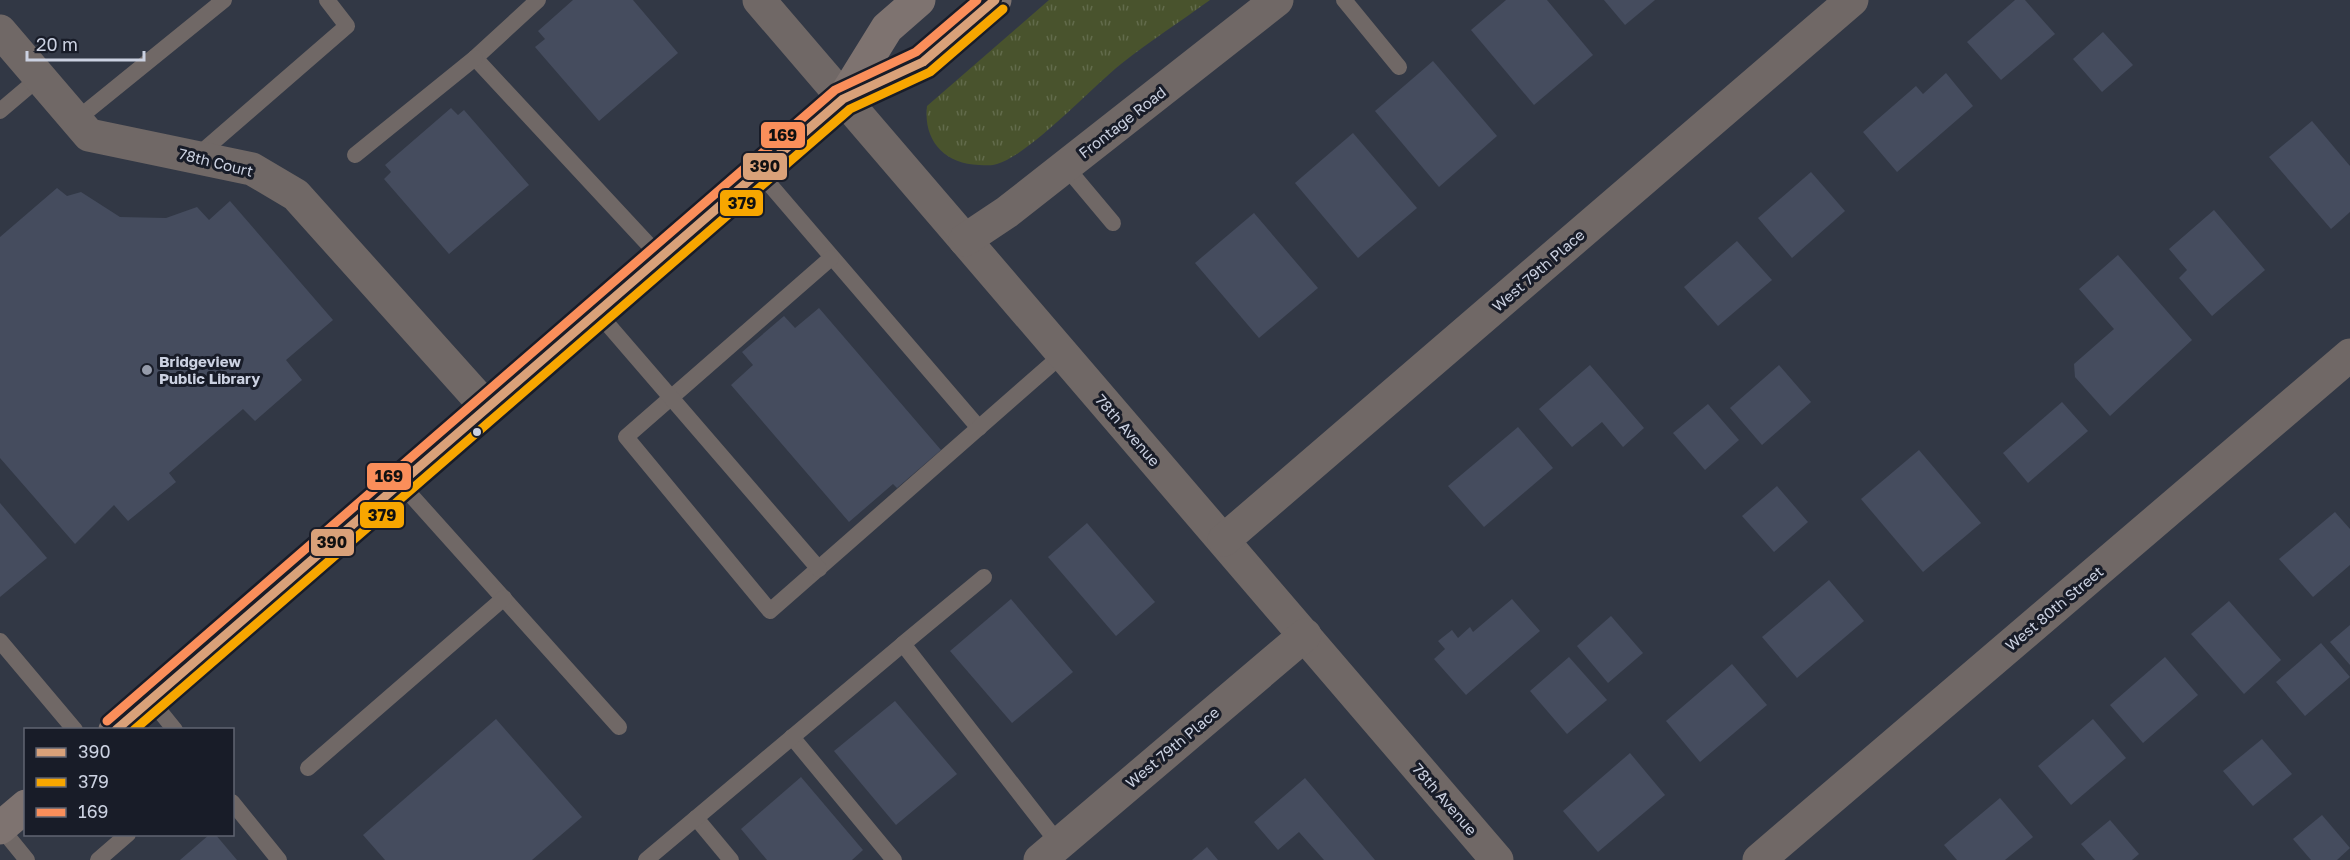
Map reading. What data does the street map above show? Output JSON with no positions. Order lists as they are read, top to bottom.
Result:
{
  "streets": {
    "street": [
      "Frontage Road",
      "78th Court",
      "West 79th Place",
      "78th Avenue",
      "West 80th Street"
    ]
  },
  "crossings": [
    ["Frontage Road", "78th Avenue"],
    ["West 79th Place", "78th Avenue"]
  ],
  "places": ["Bridgeview Public Library"],
  "lines": ["transit line 390", "transit line 169", "transit line 379"],
  "legend": ["390", "379", "169"],
  "scale_bar": "20 m"
}
